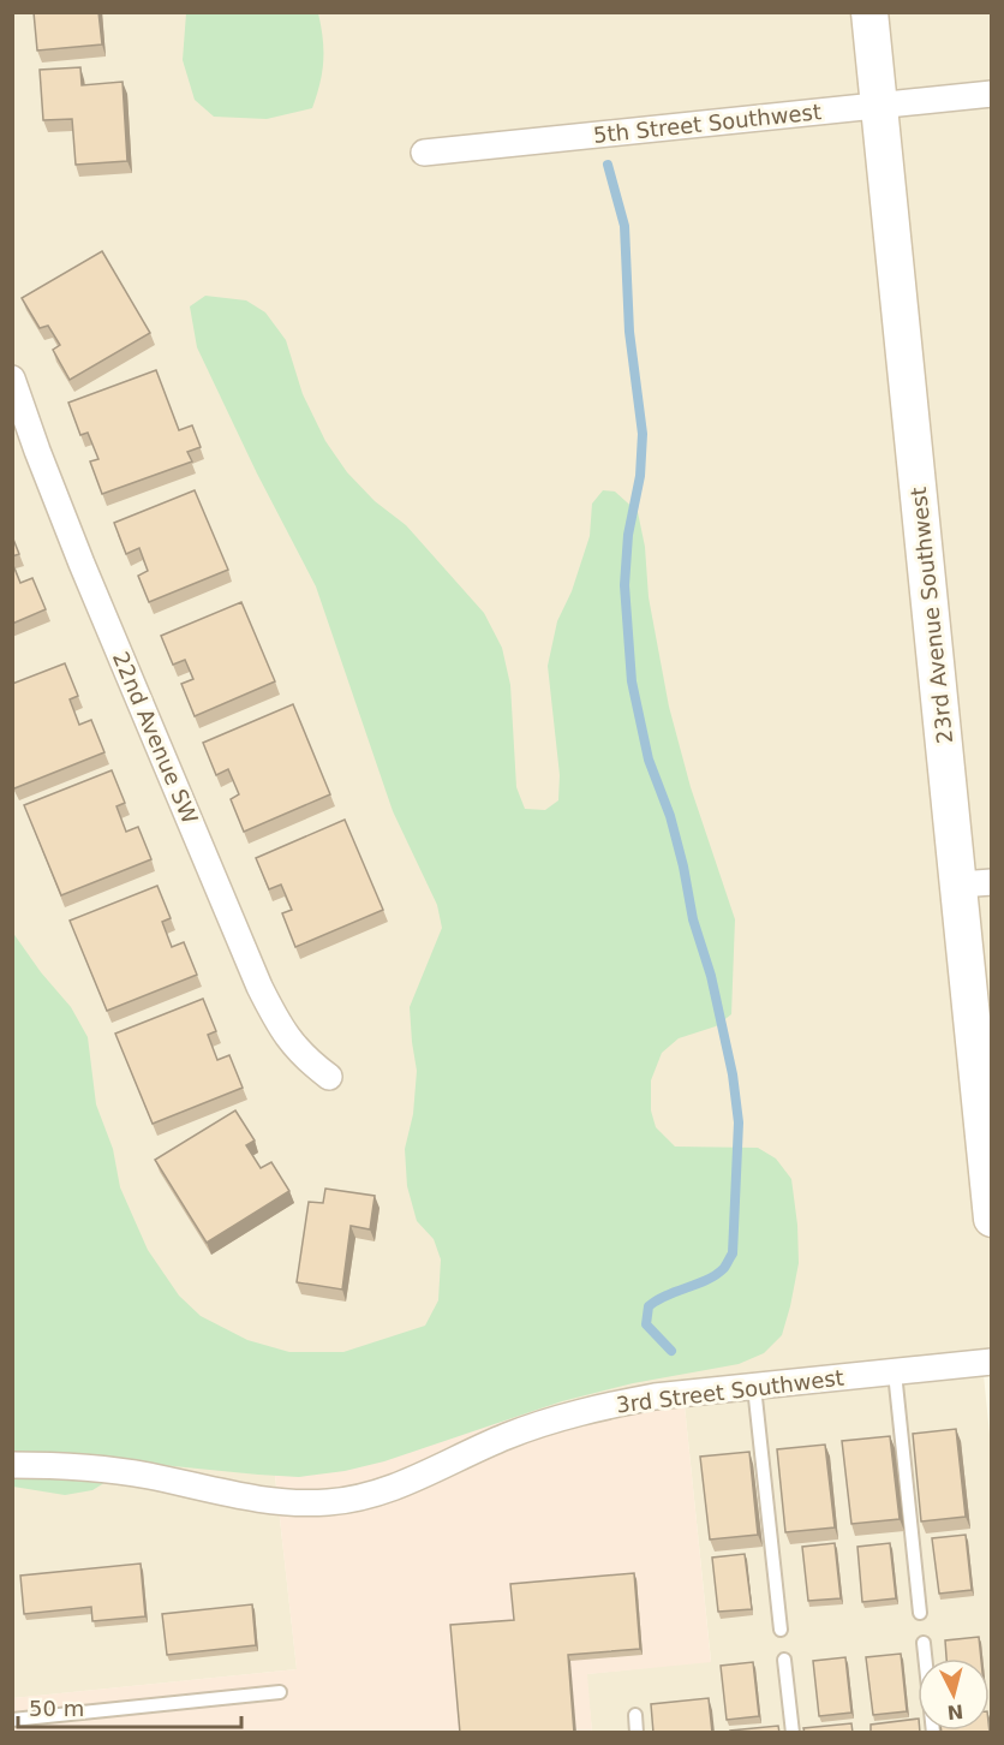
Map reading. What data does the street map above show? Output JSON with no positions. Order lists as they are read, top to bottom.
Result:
{
  "streets": {
    "street": [
      "5th Street Southwest",
      "23rd Avenue Southwest",
      "22nd Avenue SW",
      "3rd Street Southwest"
    ]
  },
  "crossings": [
    ["5th Street Southwest", "23rd Avenue Southwest"]
  ],
  "scale_bar": "50 m",
  "north": "bottom"
}
